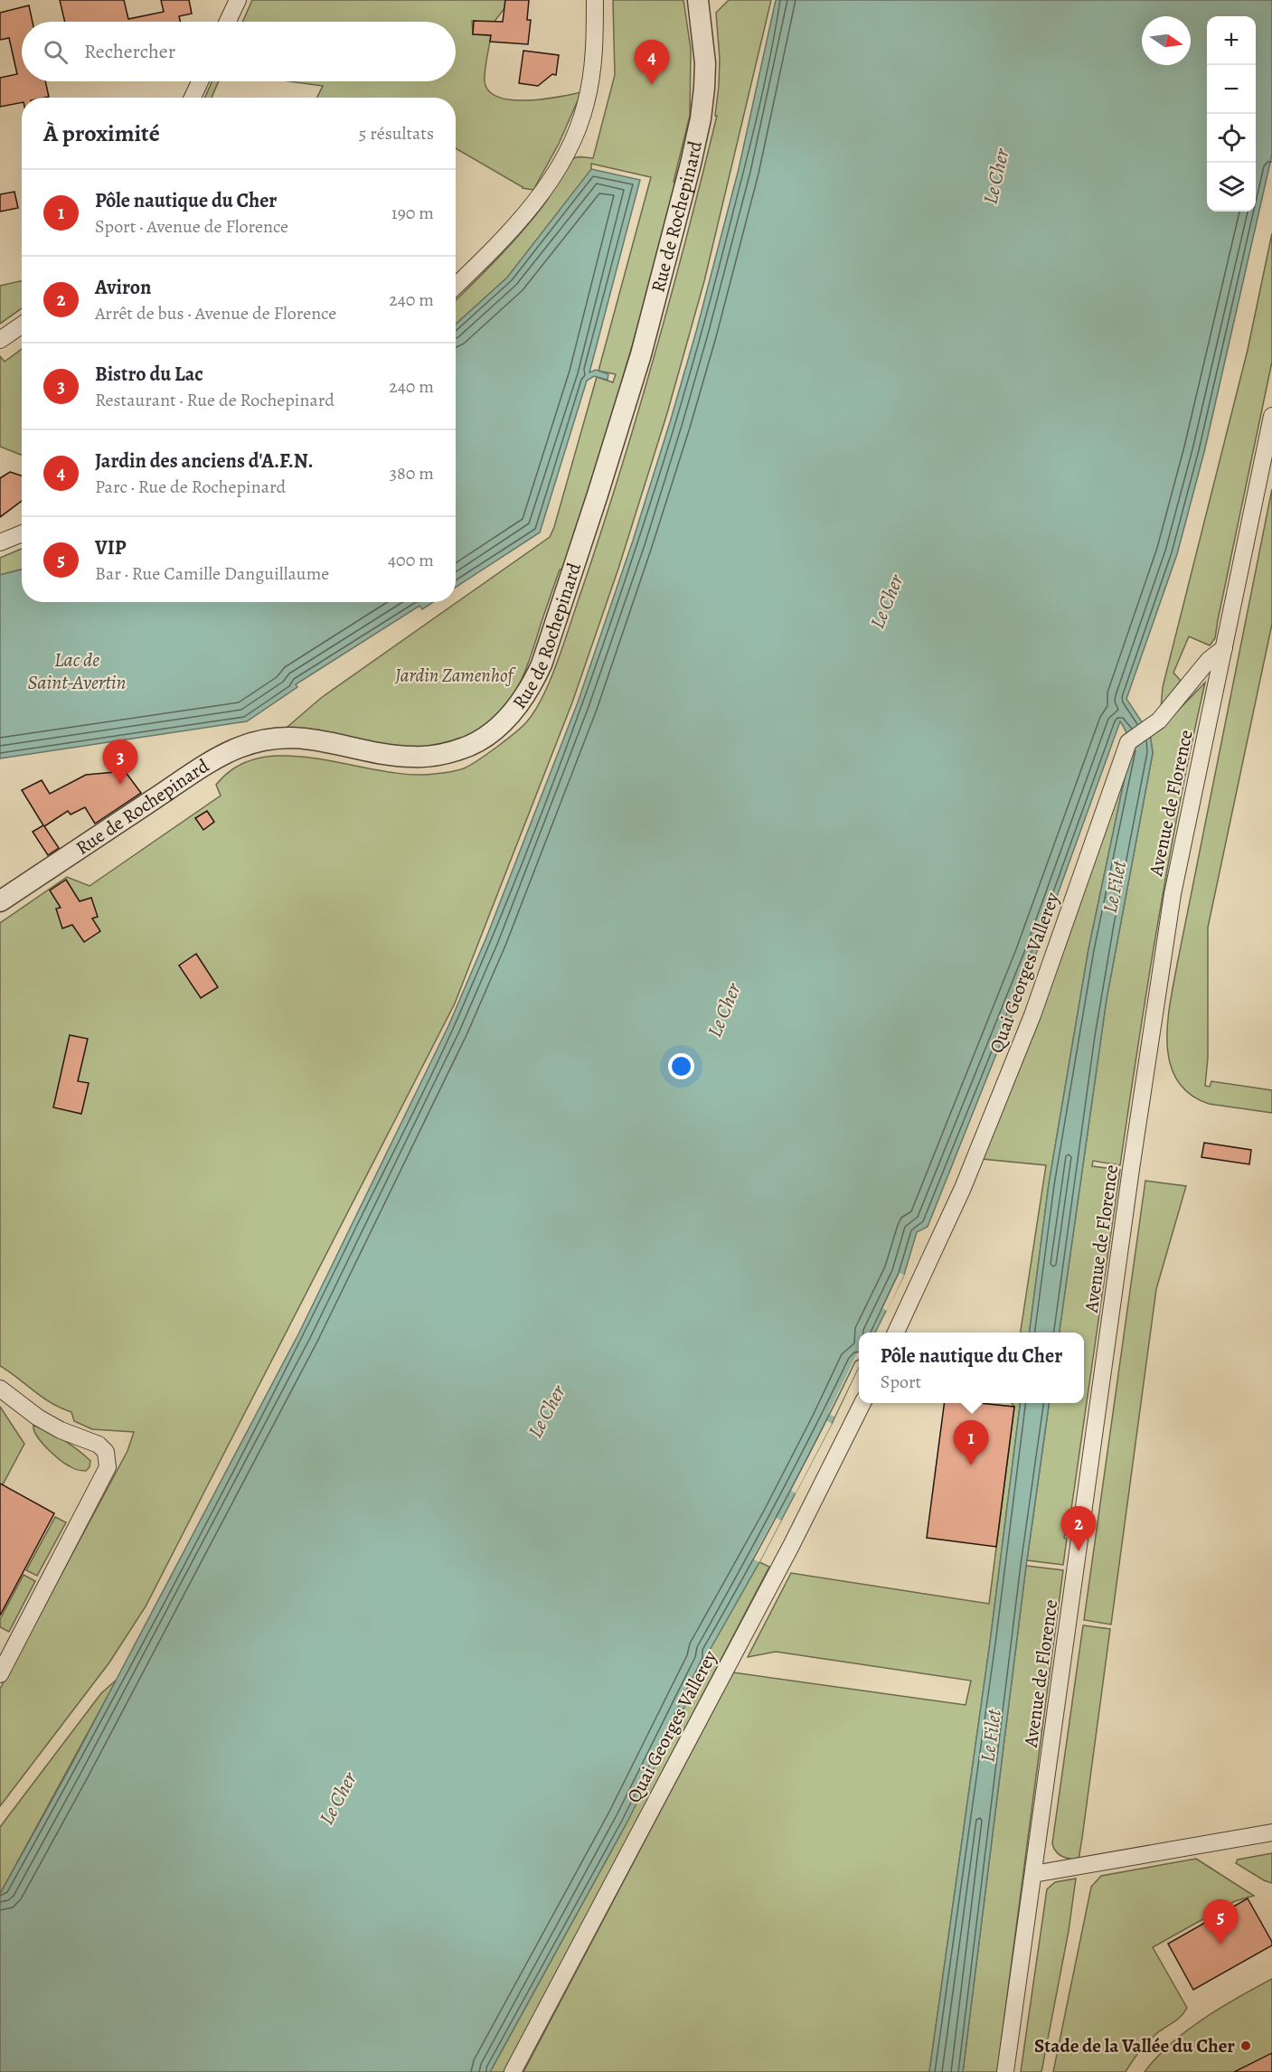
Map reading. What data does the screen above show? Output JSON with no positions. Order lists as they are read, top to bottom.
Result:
{
  "streets": {
    "street": ["Rue de Rochepinard", "Avenue de Florence", "Quai Georges Vallerey"]
  },
  "crossings": [
    ["Avenue de Florence", "Quai Georges Vallerey"]
  ],
  "water": ["Le Cher", "Lac de Saint-Avertin", "Le Filet"],
  "parks": ["Jardin Zamenhof"],
  "places": ["Stade de la Vallée du Cher"],
  "north": "right",
  "page": {
    "map_buttons": ["+", "−"],
    "search": "Rechercher",
    "pins": [
      "4",
      "3",
      "1",
      "2",
      "5"
    ],
    "heading": ["À proximité", "5 résultats"],
    "list": [
      {
        "mark": "1",
        "name": "Pôle nautique du Cher",
        "note": "Sport · Avenue de Florence",
        "value": "190 m"
      },
      {
        "mark": "2",
        "name": "Aviron",
        "note": "Arrêt de bus · Avenue de Florence",
        "value": "240 m"
      },
      {
        "mark": "3",
        "name": "Bistro du Lac",
        "note": "Restaurant · Rue de Rochepinard",
        "value": "240 m"
      },
      {
        "mark": "4",
        "name": "Jardin des anciens d'A.F.N.",
        "note": "Parc · Rue de Rochepinard",
        "value": "380 m"
      },
      {
        "mark": "5",
        "name": "VIP",
        "note": "Bar · Rue Camille Danguillaume",
        "value": "400 m"
      }
    ],
    "popup": ["Pôle nautique du Cher", "Sport"]
  }
}
